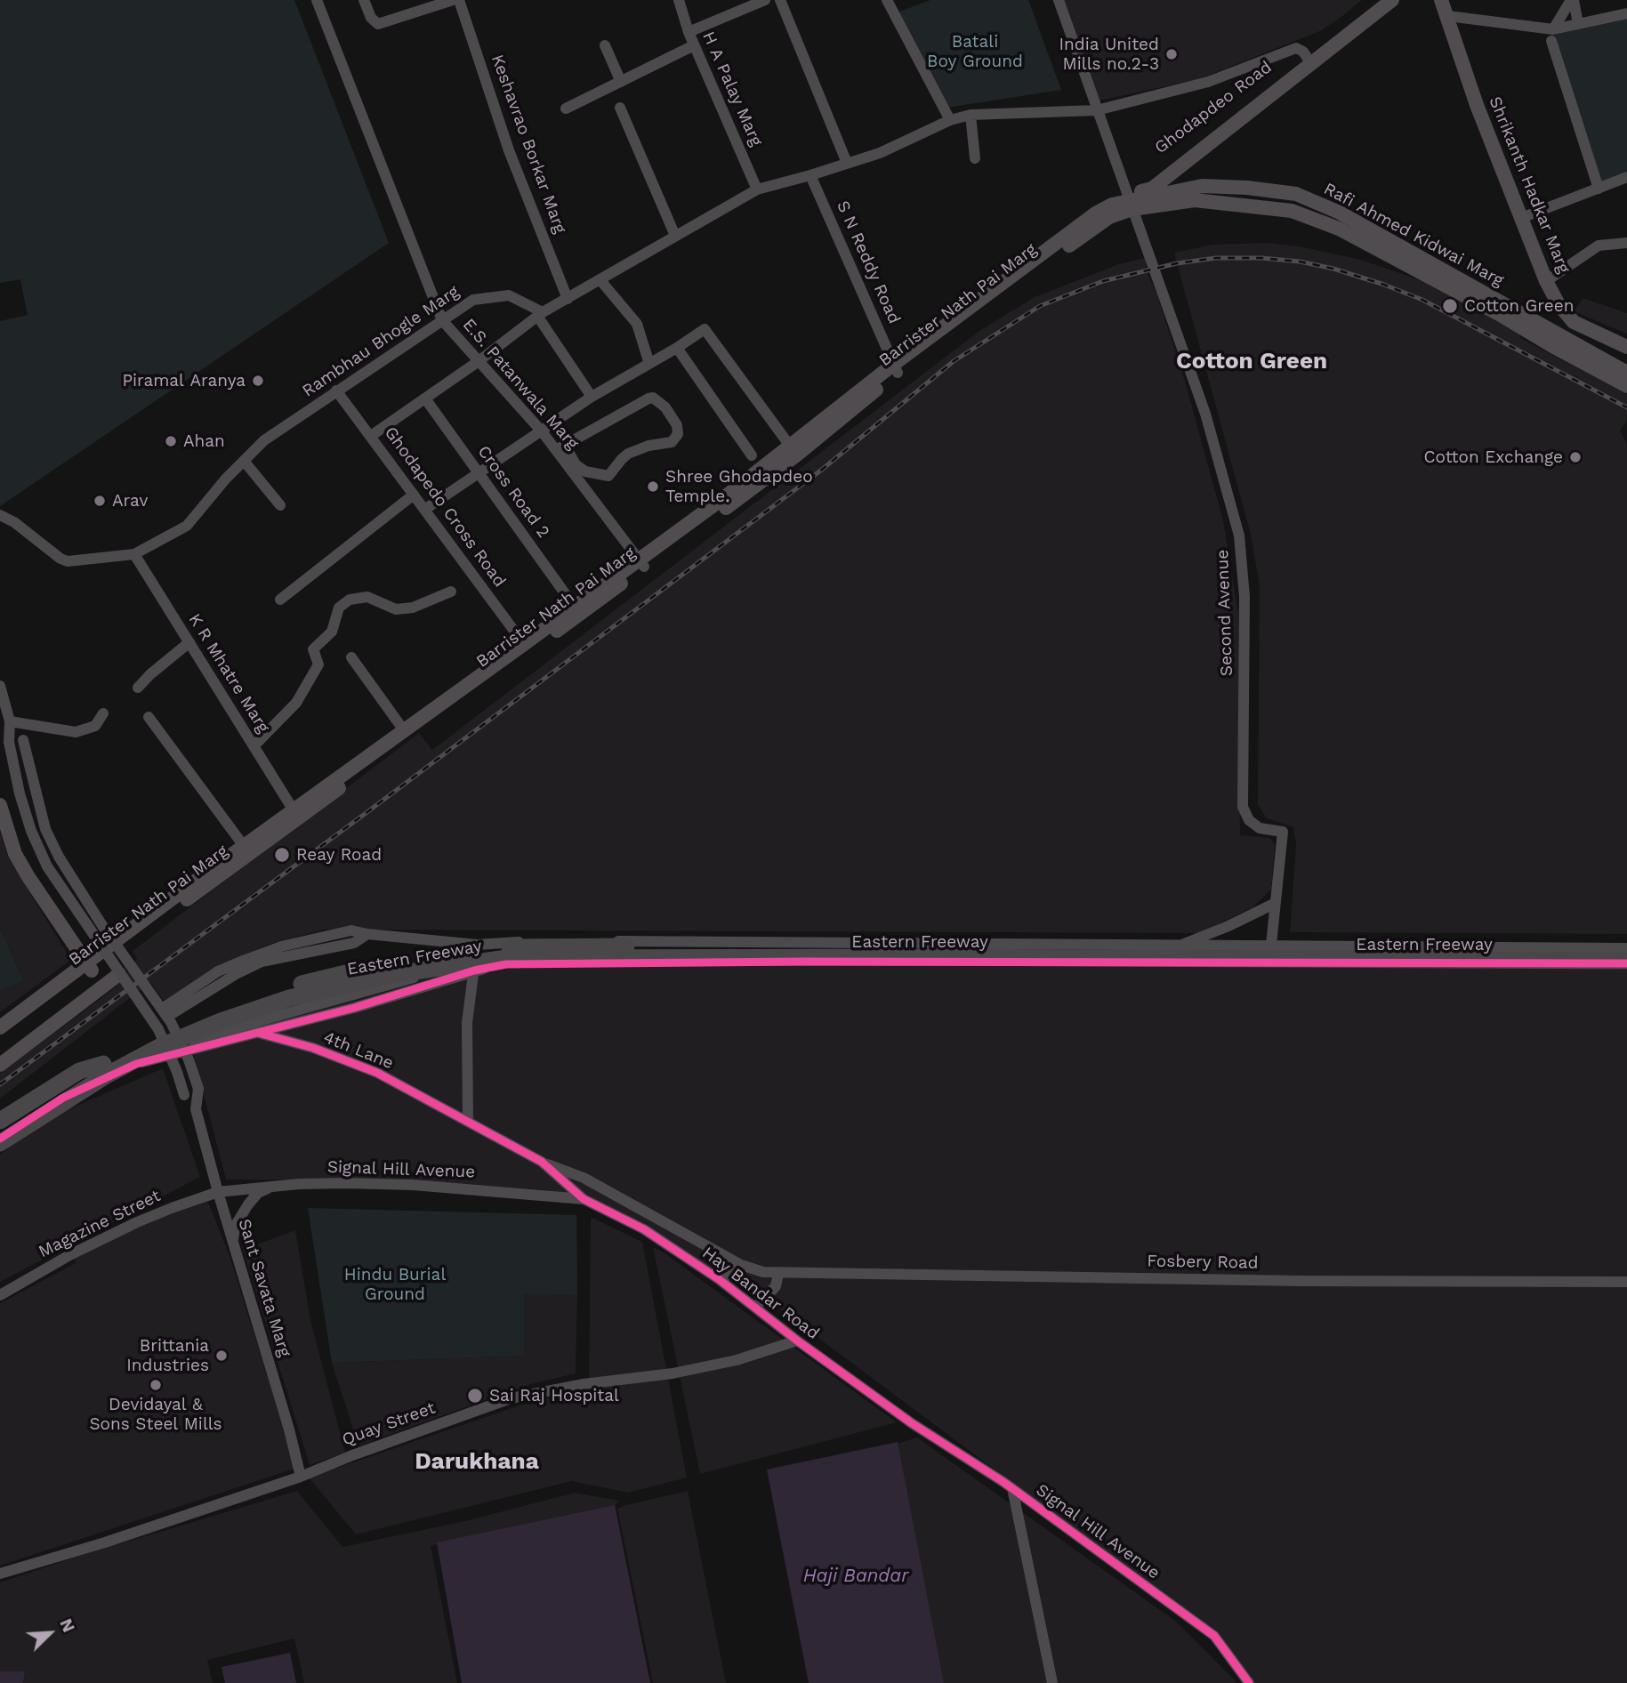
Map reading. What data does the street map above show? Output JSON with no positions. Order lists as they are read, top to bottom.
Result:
{
  "streets": {
    "highway": ["Eastern Freeway"],
    "main road": [
      "Ghodapdeo Road",
      "Shrikanth Hadkar Marg",
      "Rafi Ahmed Kidwai Marg",
      "Barrister Nath Pai Marg"
    ],
    "street": [
      "H A Palay Marg",
      "Keshavrao Borkar Marg",
      "S N Reddy Road",
      "Rambhau Bhogle Marg",
      "E.S. Patanwala Marg",
      "Cross Road 2",
      "Ghodapedo Cross Road",
      "Second Avenue",
      "K R Mhatre Marg",
      "4th Lane",
      "Signal Hill Avenue",
      "Magazine Street",
      "Fosbery Road",
      "Sant Savata Marg",
      "Hay Bandar Road",
      "Quay Street"
    ]
  },
  "crossings": [
    ["Ghodapdeo Road", "Rafi Ahmed Kidwai Marg"],
    ["Ghodapdeo Road", "Barrister Nath Pai Marg"],
    ["Ghodapdeo Road", "Second Avenue"],
    ["Rafi Ahmed Kidwai Marg", "Barrister Nath Pai Marg"],
    ["Rafi Ahmed Kidwai Marg", "Second Avenue"],
    ["S N Reddy Road", "Barrister Nath Pai Marg"],
    ["Barrister Nath Pai Marg", "E.S. Patanwala Marg"],
    ["Barrister Nath Pai Marg", "Cross Road 2"],
    ["Barrister Nath Pai Marg", "Ghodapedo Cross Road"],
    ["Barrister Nath Pai Marg", "Second Avenue"],
    ["Barrister Nath Pai Marg", "K R Mhatre Marg"],
    ["Rambhau Bhogle Marg", "E.S. Patanwala Marg"],
    ["Rambhau Bhogle Marg", "Ghodapedo Cross Road"],
    ["Rambhau Bhogle Marg", "K R Mhatre Marg"],
    ["Eastern Freeway", "4th Lane"],
    ["4th Lane", "Signal Hill Avenue"],
    ["4th Lane", "Fosbery Road"],
    ["4th Lane", "Hay Bandar Road"],
    ["Signal Hill Avenue", "Magazine Street"],
    ["Signal Hill Avenue", "Sant Savata Marg"],
    ["Signal Hill Avenue", "Hay Bandar Road"],
    ["Magazine Street", "Sant Savata Marg"],
    ["Sant Savata Marg", "Quay Street"],
    ["Hay Bandar Road", "Quay Street"]
  ],
  "districts": ["Cotton Green", "Darukhana"],
  "water": ["Haji Bandar"],
  "parks": ["Batali Boy Ground", "Hindu Burial Ground"],
  "places": [
    "India United Mills no.2-3",
    "Cotton Green",
    "Piramal Aranya",
    "Ahan",
    "Cotton Exchange",
    "Shree Ghodapdeo Temple.",
    "Arav",
    "Reay Road",
    "Brittania Industries",
    "Devidayal & Sons Steel Mills",
    "Sai Raj Hospital"
  ],
  "north": "top right"
}
